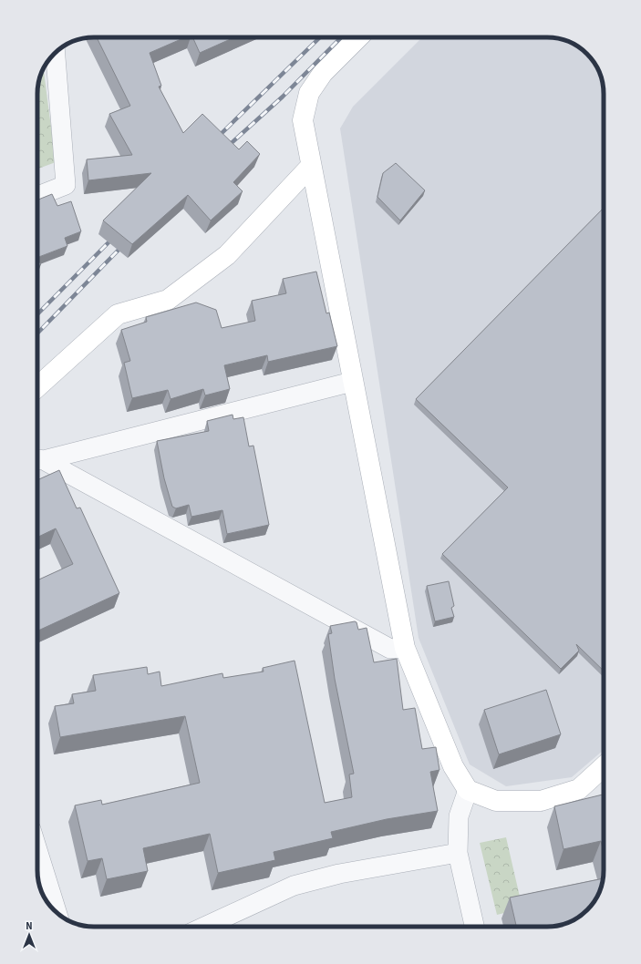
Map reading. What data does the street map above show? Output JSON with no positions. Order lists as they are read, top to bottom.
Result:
{
  "north": "top"
}
